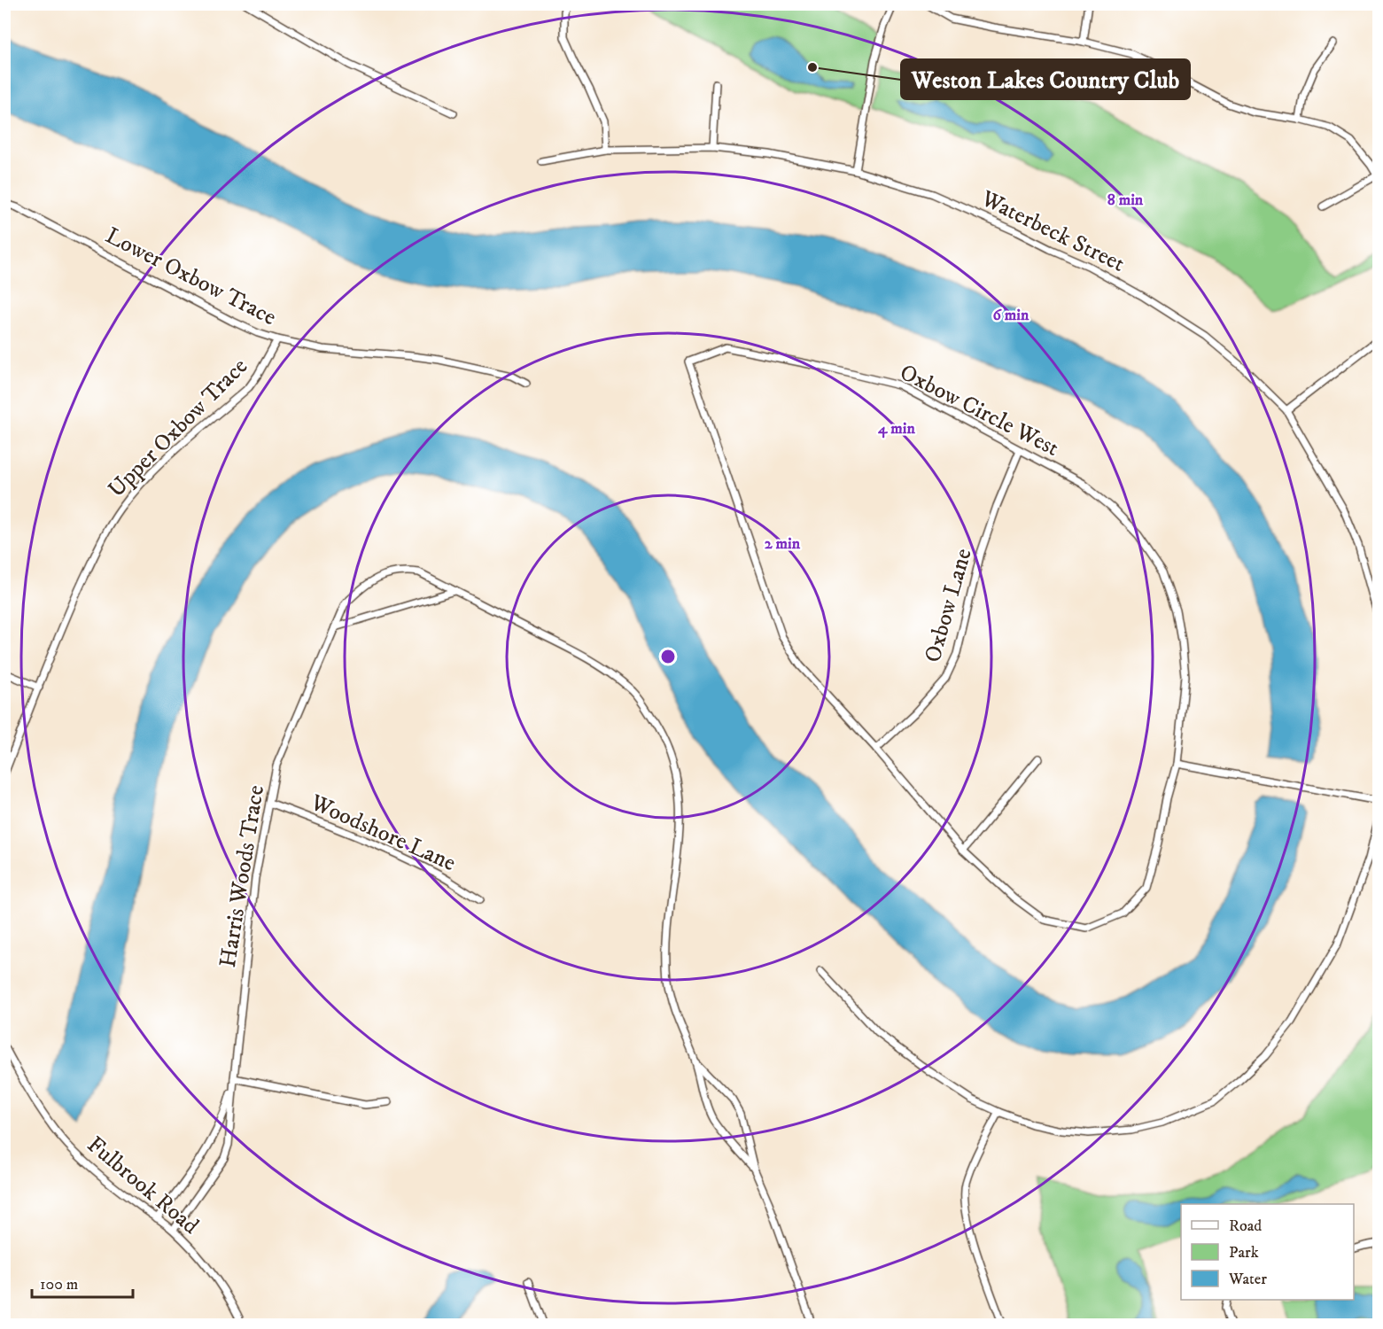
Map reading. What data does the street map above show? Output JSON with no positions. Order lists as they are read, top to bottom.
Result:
{
  "streets": {
    "street": [
      "Waterbeck Street",
      "Lower Oxbow Trace",
      "Oxbow Circle West",
      "Upper Oxbow Trace",
      "Oxbow Lane",
      "Woodshore Lane",
      "Harris Woods Trace",
      "Fulbrook Road"
    ]
  },
  "crossings": [
    ["Lower Oxbow Trace", "Upper Oxbow Trace"],
    ["Oxbow Circle West", "Oxbow Lane"],
    ["Woodshore Lane", "Harris Woods Trace"],
    ["Harris Woods Trace", "Fulbrook Road"]
  ],
  "places": ["Weston Lakes Country Club"],
  "legend": ["Road", "Park", "Water"],
  "scale_bar": "100 m",
  "rings": [
    "8 min",
    "6 min",
    "4 min",
    "2 min"
  ]
}
